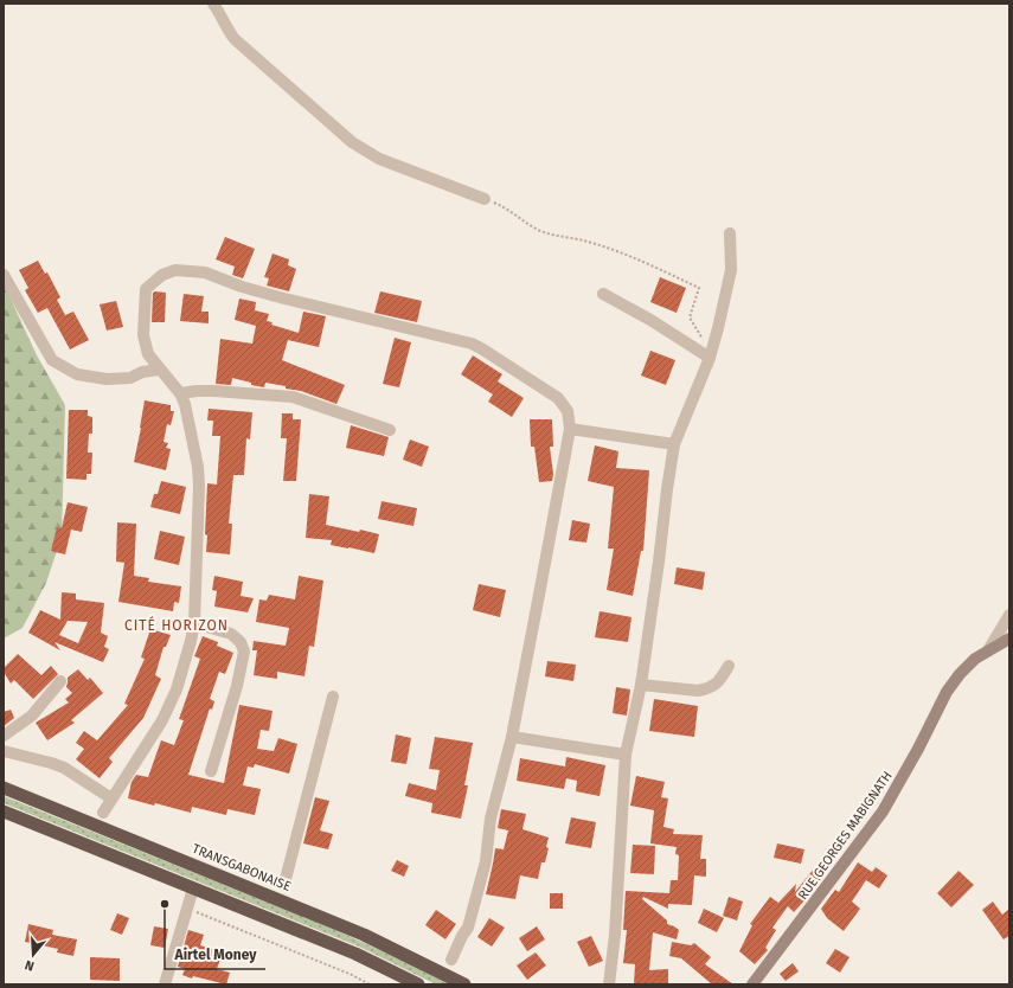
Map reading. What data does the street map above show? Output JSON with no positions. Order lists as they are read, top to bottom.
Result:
{
  "streets": {
    "highway": ["TRANSGABONAISE"],
    "main road": ["RUE GEORGES MABIGNATH"]
  },
  "districts": ["CITÉ HORIZON"],
  "places": ["Airtel Money"],
  "north": "bottom"
}
